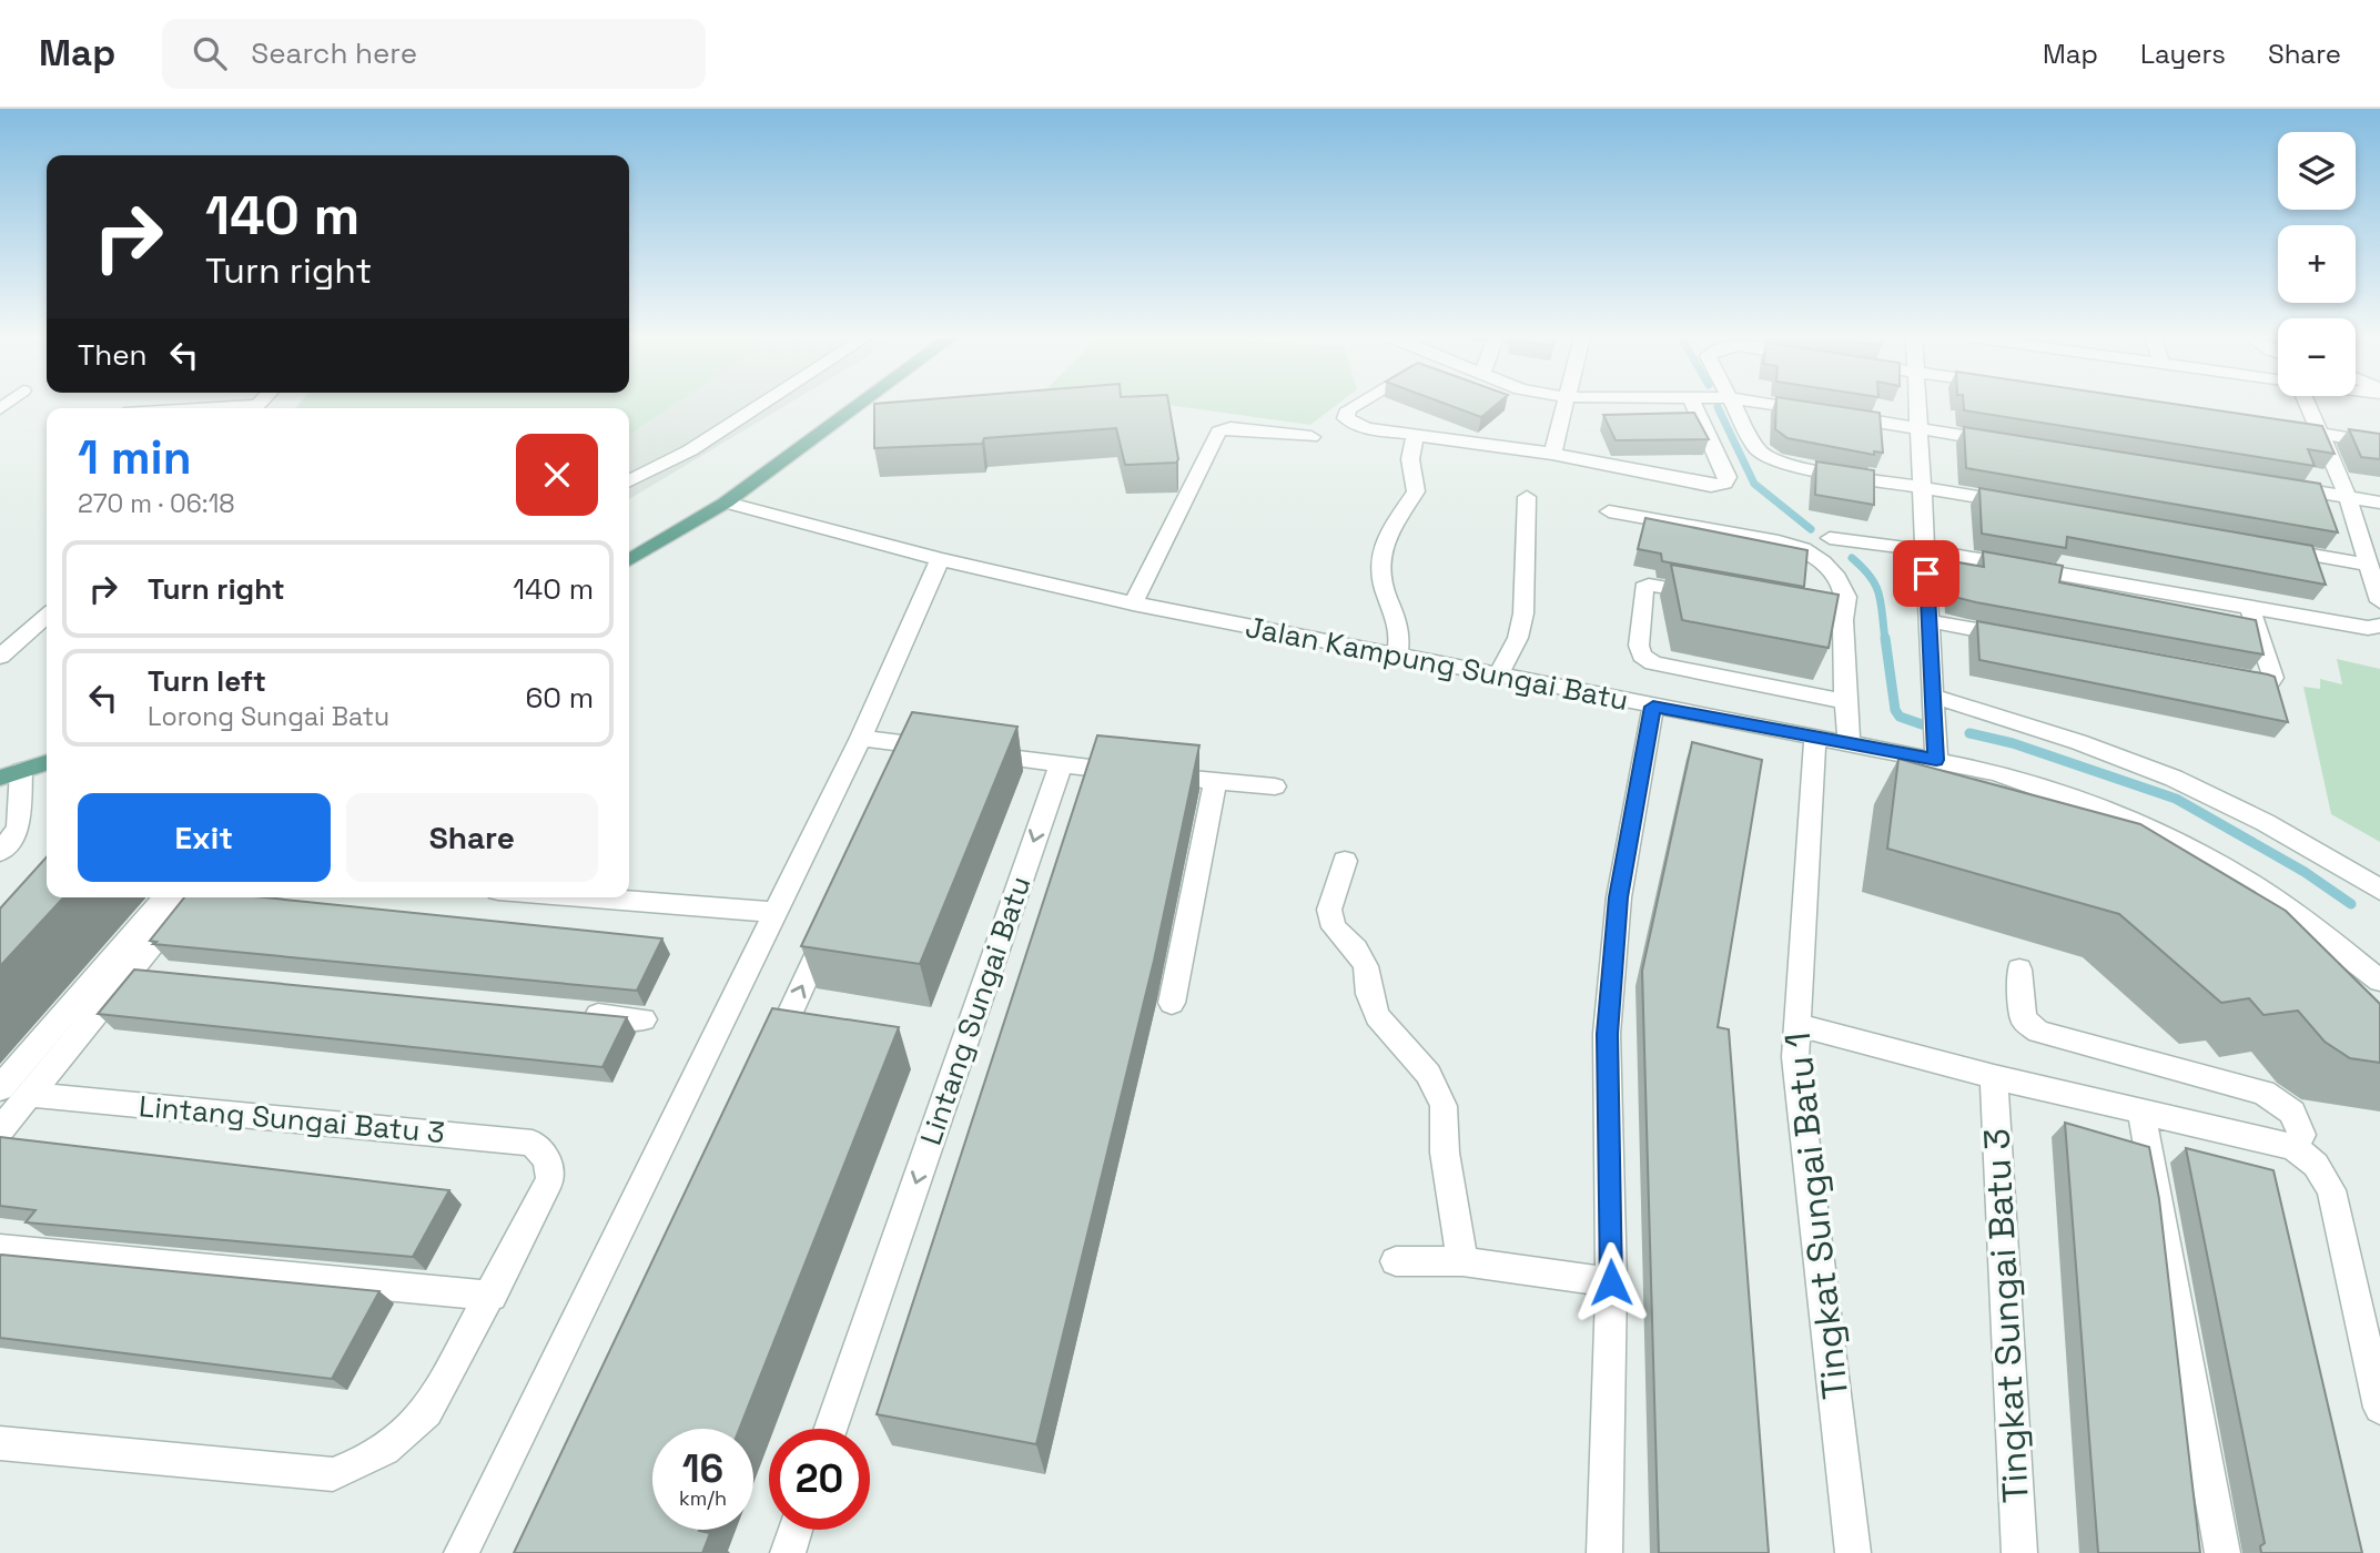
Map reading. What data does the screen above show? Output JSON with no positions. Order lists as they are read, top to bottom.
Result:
{
  "streets": {
    "street": [
      "Jalan Kampung Sungai Batu",
      "Lintang Sungai Batu",
      "Lintang Sungai Batu 3",
      "Tingkat Sungai Batu 1",
      "Tingkat Sungai Batu 3"
    ]
  },
  "crossings": [
    ["Jalan Kampung Sungai Batu", "Tingkat Sungai Batu 1"]
  ],
  "page": {
    "header": "Map",
    "search": "Search here",
    "nav": ["Map", "Layers", "Share"],
    "map_buttons": ["+", "−"],
    "turn": ["140 m", "Turn right"],
    "then": "Then",
    "heading": ["1 min", "270 m · 06:18"],
    "list": [
      {
        "name": "Turn right",
        "value": "140 m"
      },
      {
        "name": "Turn left",
        "note": "Lorong Sungai Batu",
        "value": "60 m"
      }
    ],
    "buttons": ["Exit", "Share"],
    "speed": "16 km/h",
    "limit": "20"
  }
}
